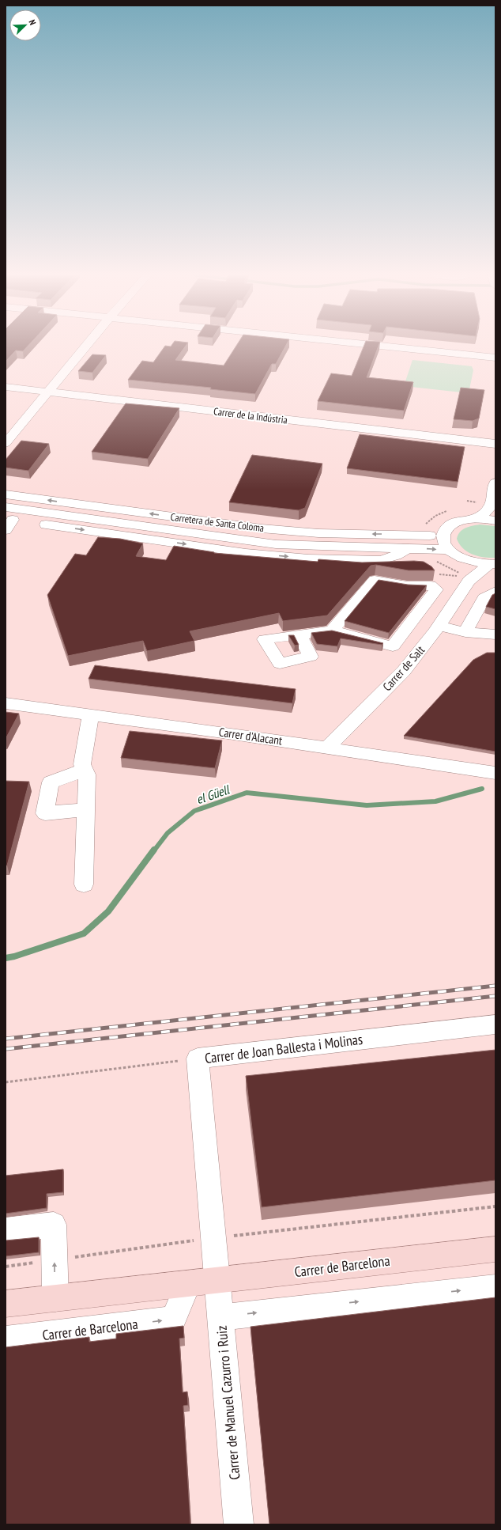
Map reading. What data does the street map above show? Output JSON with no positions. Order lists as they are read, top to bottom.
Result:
{
  "streets": {
    "main road": ["Carrer de Barcelona"],
    "street": [
      "Carrer de la Indústria",
      "Carretera de Santa Coloma",
      "Carrer de Salt",
      "Carrer d'Alacant",
      "Carrer de Joan Ballesta i Molinas",
      "Carrer de Manuel Cazurro i Ruiz"
    ]
  },
  "crossings": [
    ["Carrer de Salt", "Carrer d'Alacant"],
    ["Carrer de Joan Ballesta i Molinas", "Carrer de Barcelona"],
    ["Carrer de Joan Ballesta i Molinas", "Carrer de Manuel Cazurro i Ruiz"],
    ["Carrer de Barcelona", "Carrer de Manuel Cazurro i Ruiz"]
  ],
  "water": ["el Güell"],
  "north": "top right"
}
